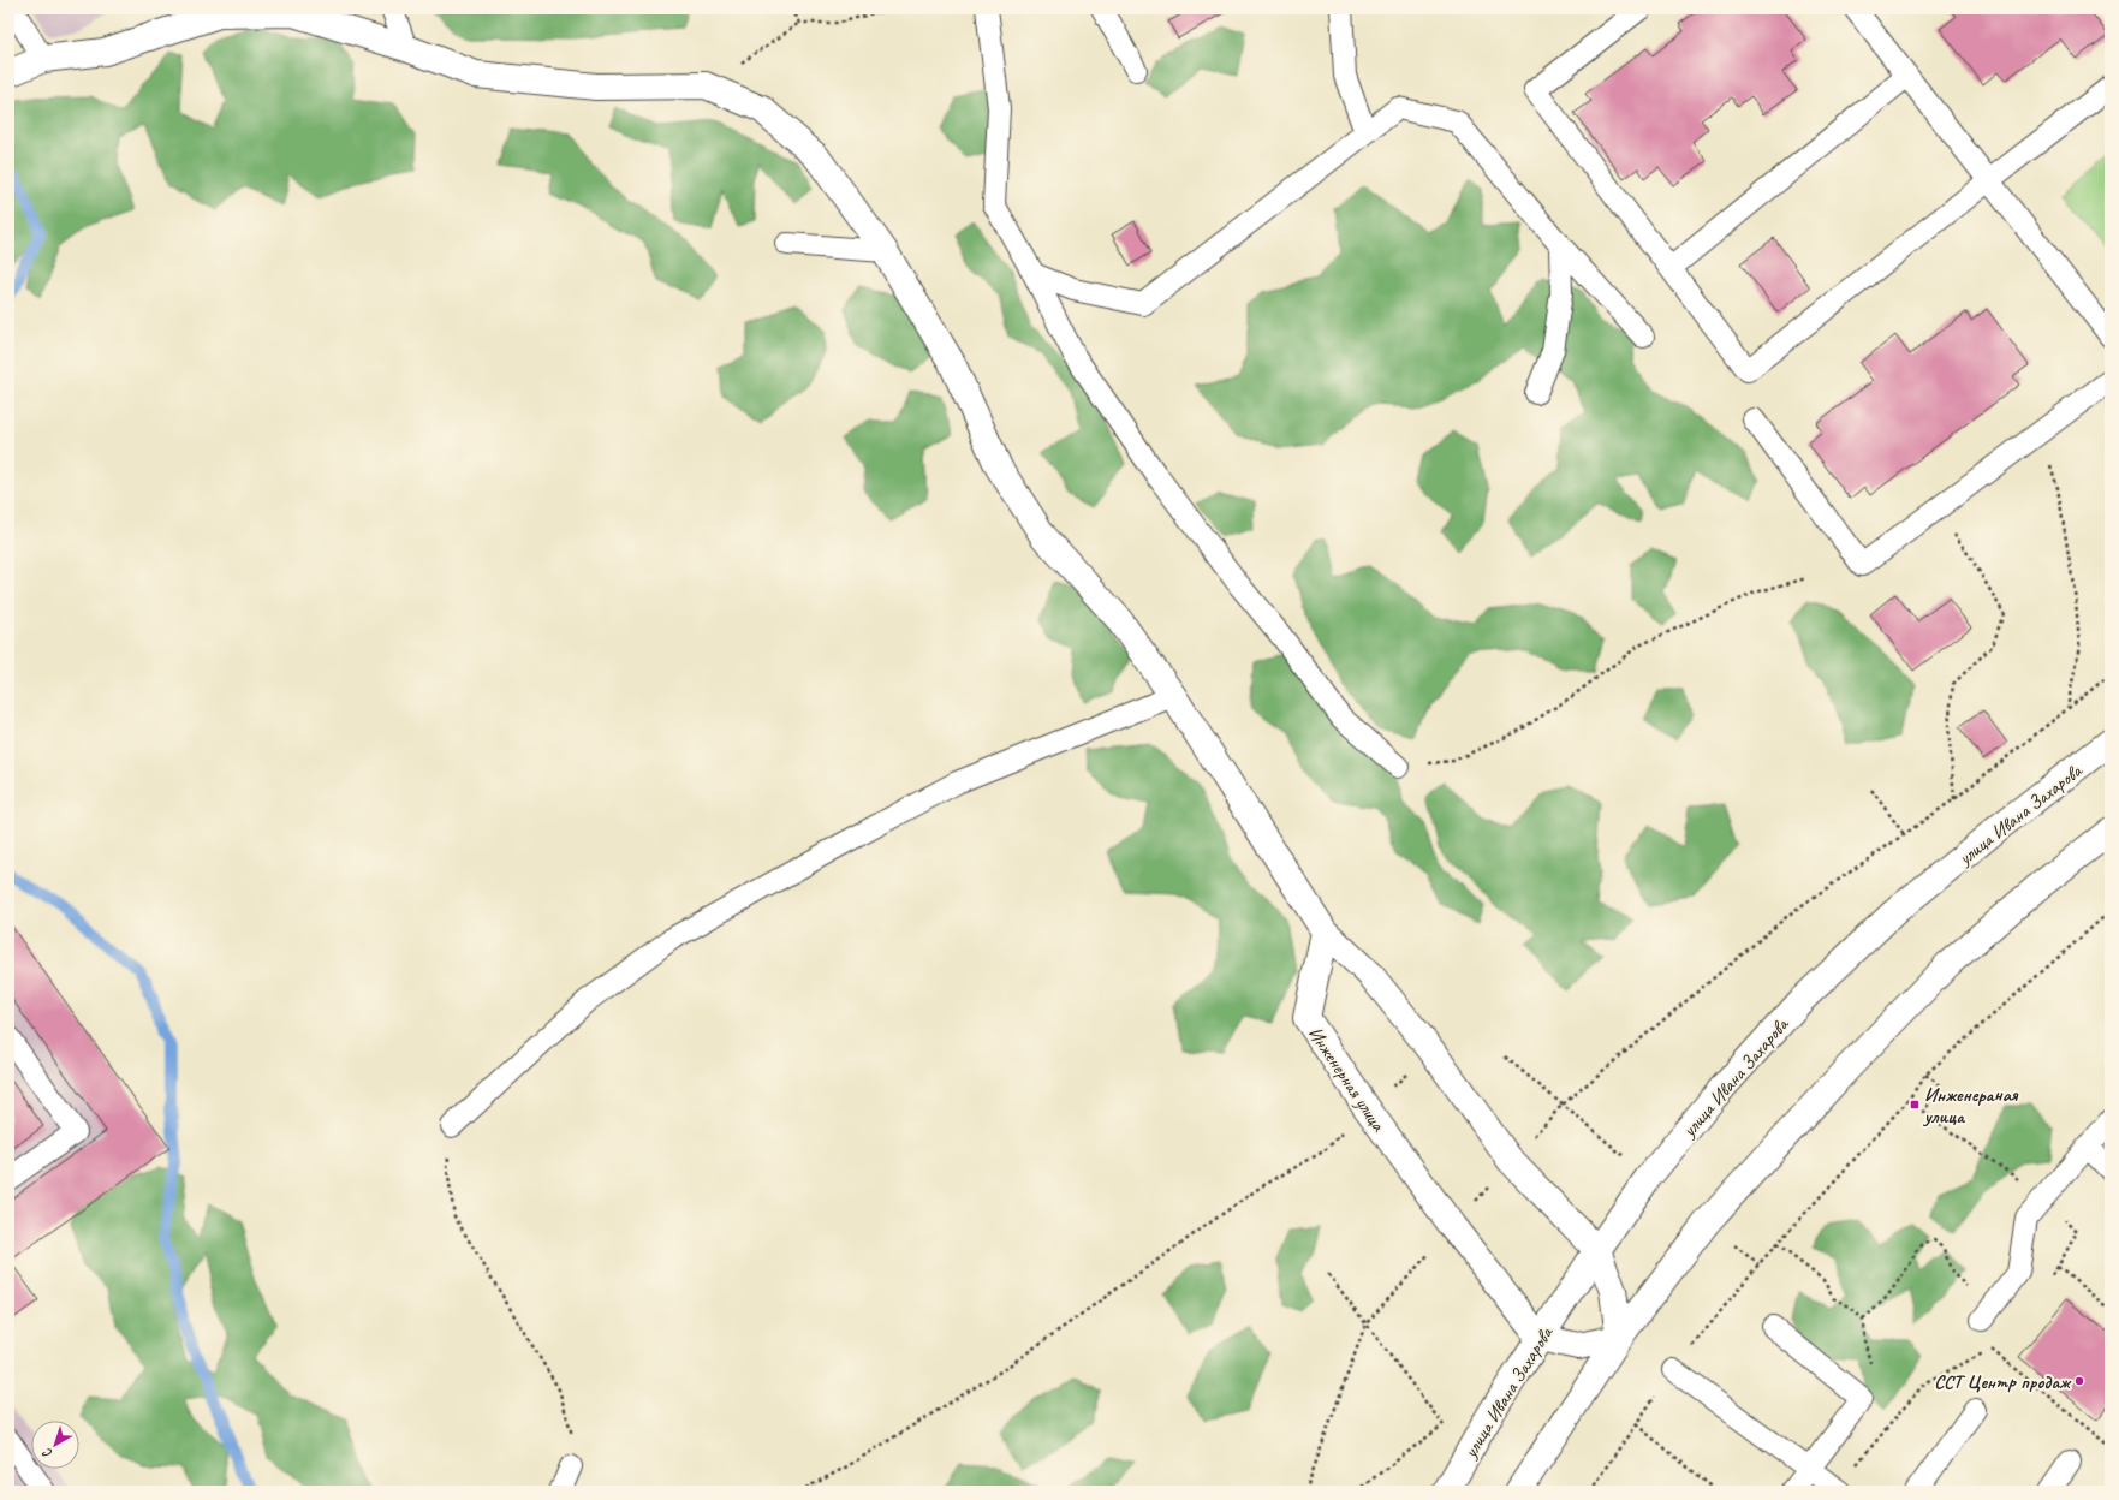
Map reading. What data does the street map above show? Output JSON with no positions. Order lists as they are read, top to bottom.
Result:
{
  "streets": {
    "street": ["улица Ивана Захарова", "Инженерная улица"]
  },
  "crossings": [
    ["улица Ивана Захарова", "Инженерная улица"]
  ],
  "places": {
    "transit": ["Инженераная улица"],
    "other": ["CCТ Центр продаж"]
  },
  "north": "bottom left"
}
